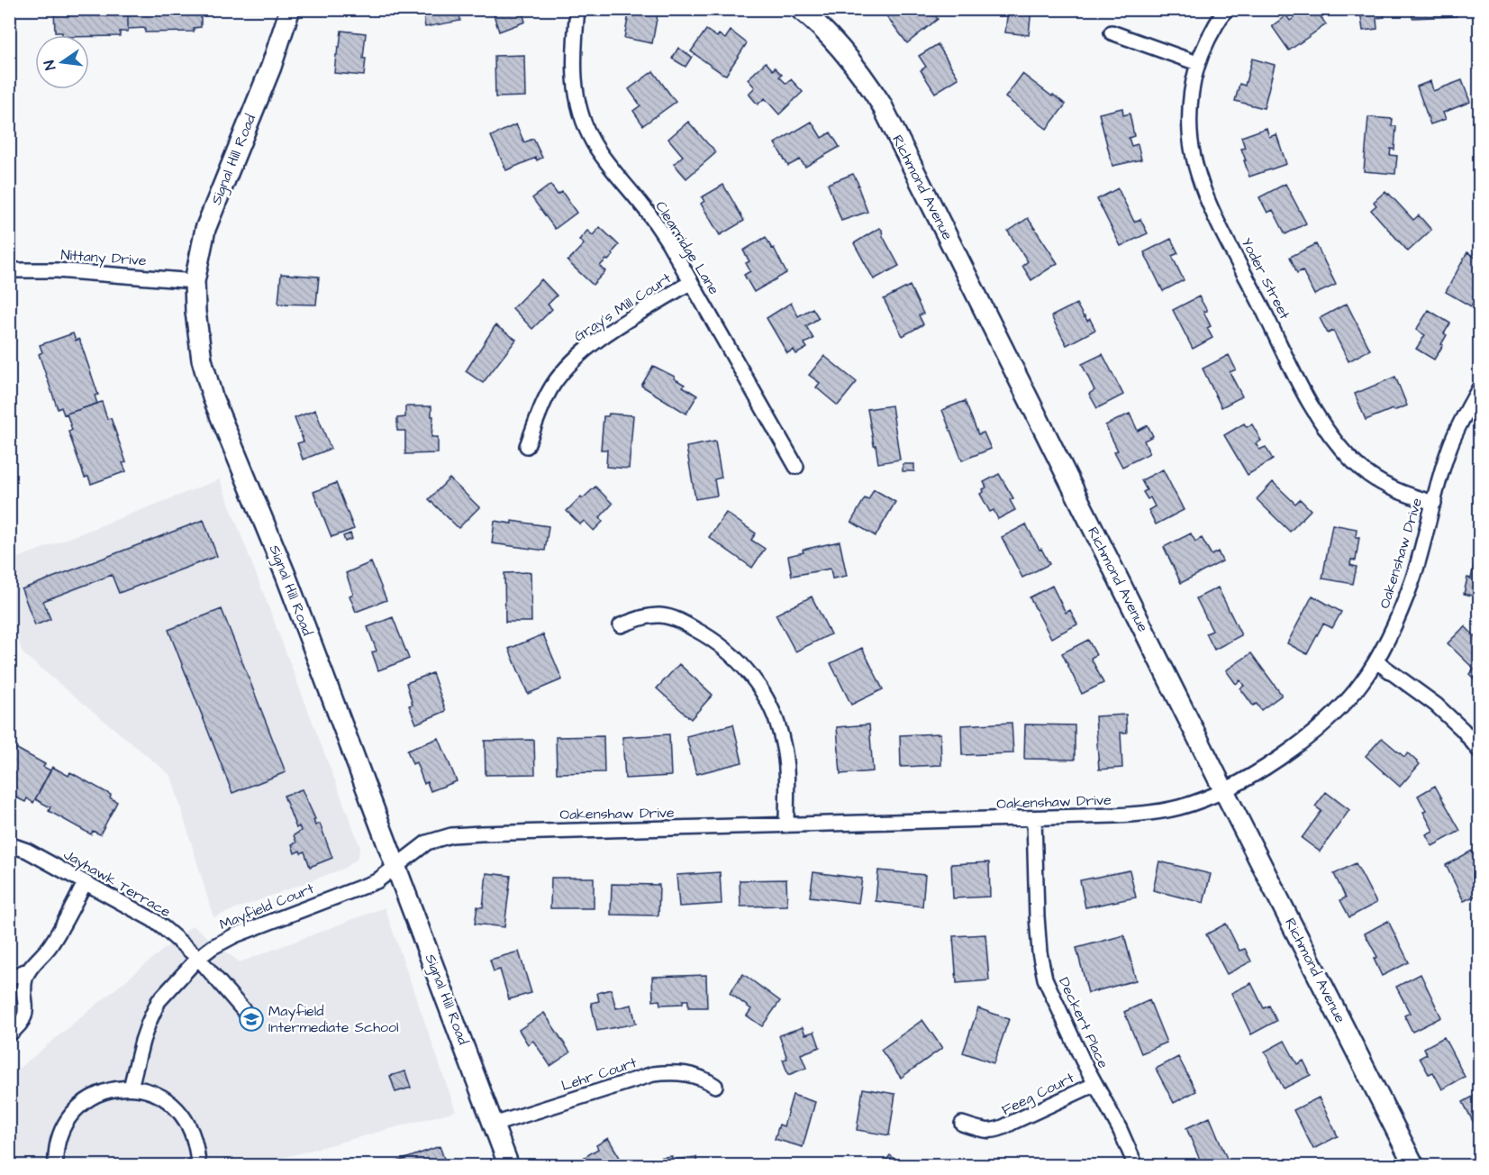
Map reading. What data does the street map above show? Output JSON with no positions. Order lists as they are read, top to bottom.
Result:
{
  "streets": {
    "street": [
      "Signal Hill Road",
      "Richmond Avenue",
      "Clearridge Lane",
      "Nittany Drive",
      "Yoder Street",
      "Gray's Mill Court",
      "Oakenshaw Drive",
      "Jayhawk Terrace",
      "Mayfield Court",
      "Deckert Place",
      "Lehr Court",
      "Feeg Court"
    ]
  },
  "crossings": [
    ["Signal Hill Road", "Nittany Drive"],
    ["Signal Hill Road", "Oakenshaw Drive"],
    ["Signal Hill Road", "Mayfield Court"],
    ["Signal Hill Road", "Lehr Court"],
    ["Richmond Avenue", "Oakenshaw Drive"],
    ["Clearridge Lane", "Gray's Mill Court"],
    ["Yoder Street", "Oakenshaw Drive"],
    ["Oakenshaw Drive", "Mayfield Court"],
    ["Oakenshaw Drive", "Deckert Place"],
    ["Jayhawk Terrace", "Mayfield Court"],
    ["Deckert Place", "Feeg Court"]
  ],
  "places": {
    "school or university": ["Mayfield Intermediate School"]
  },
  "north": "left"
}
